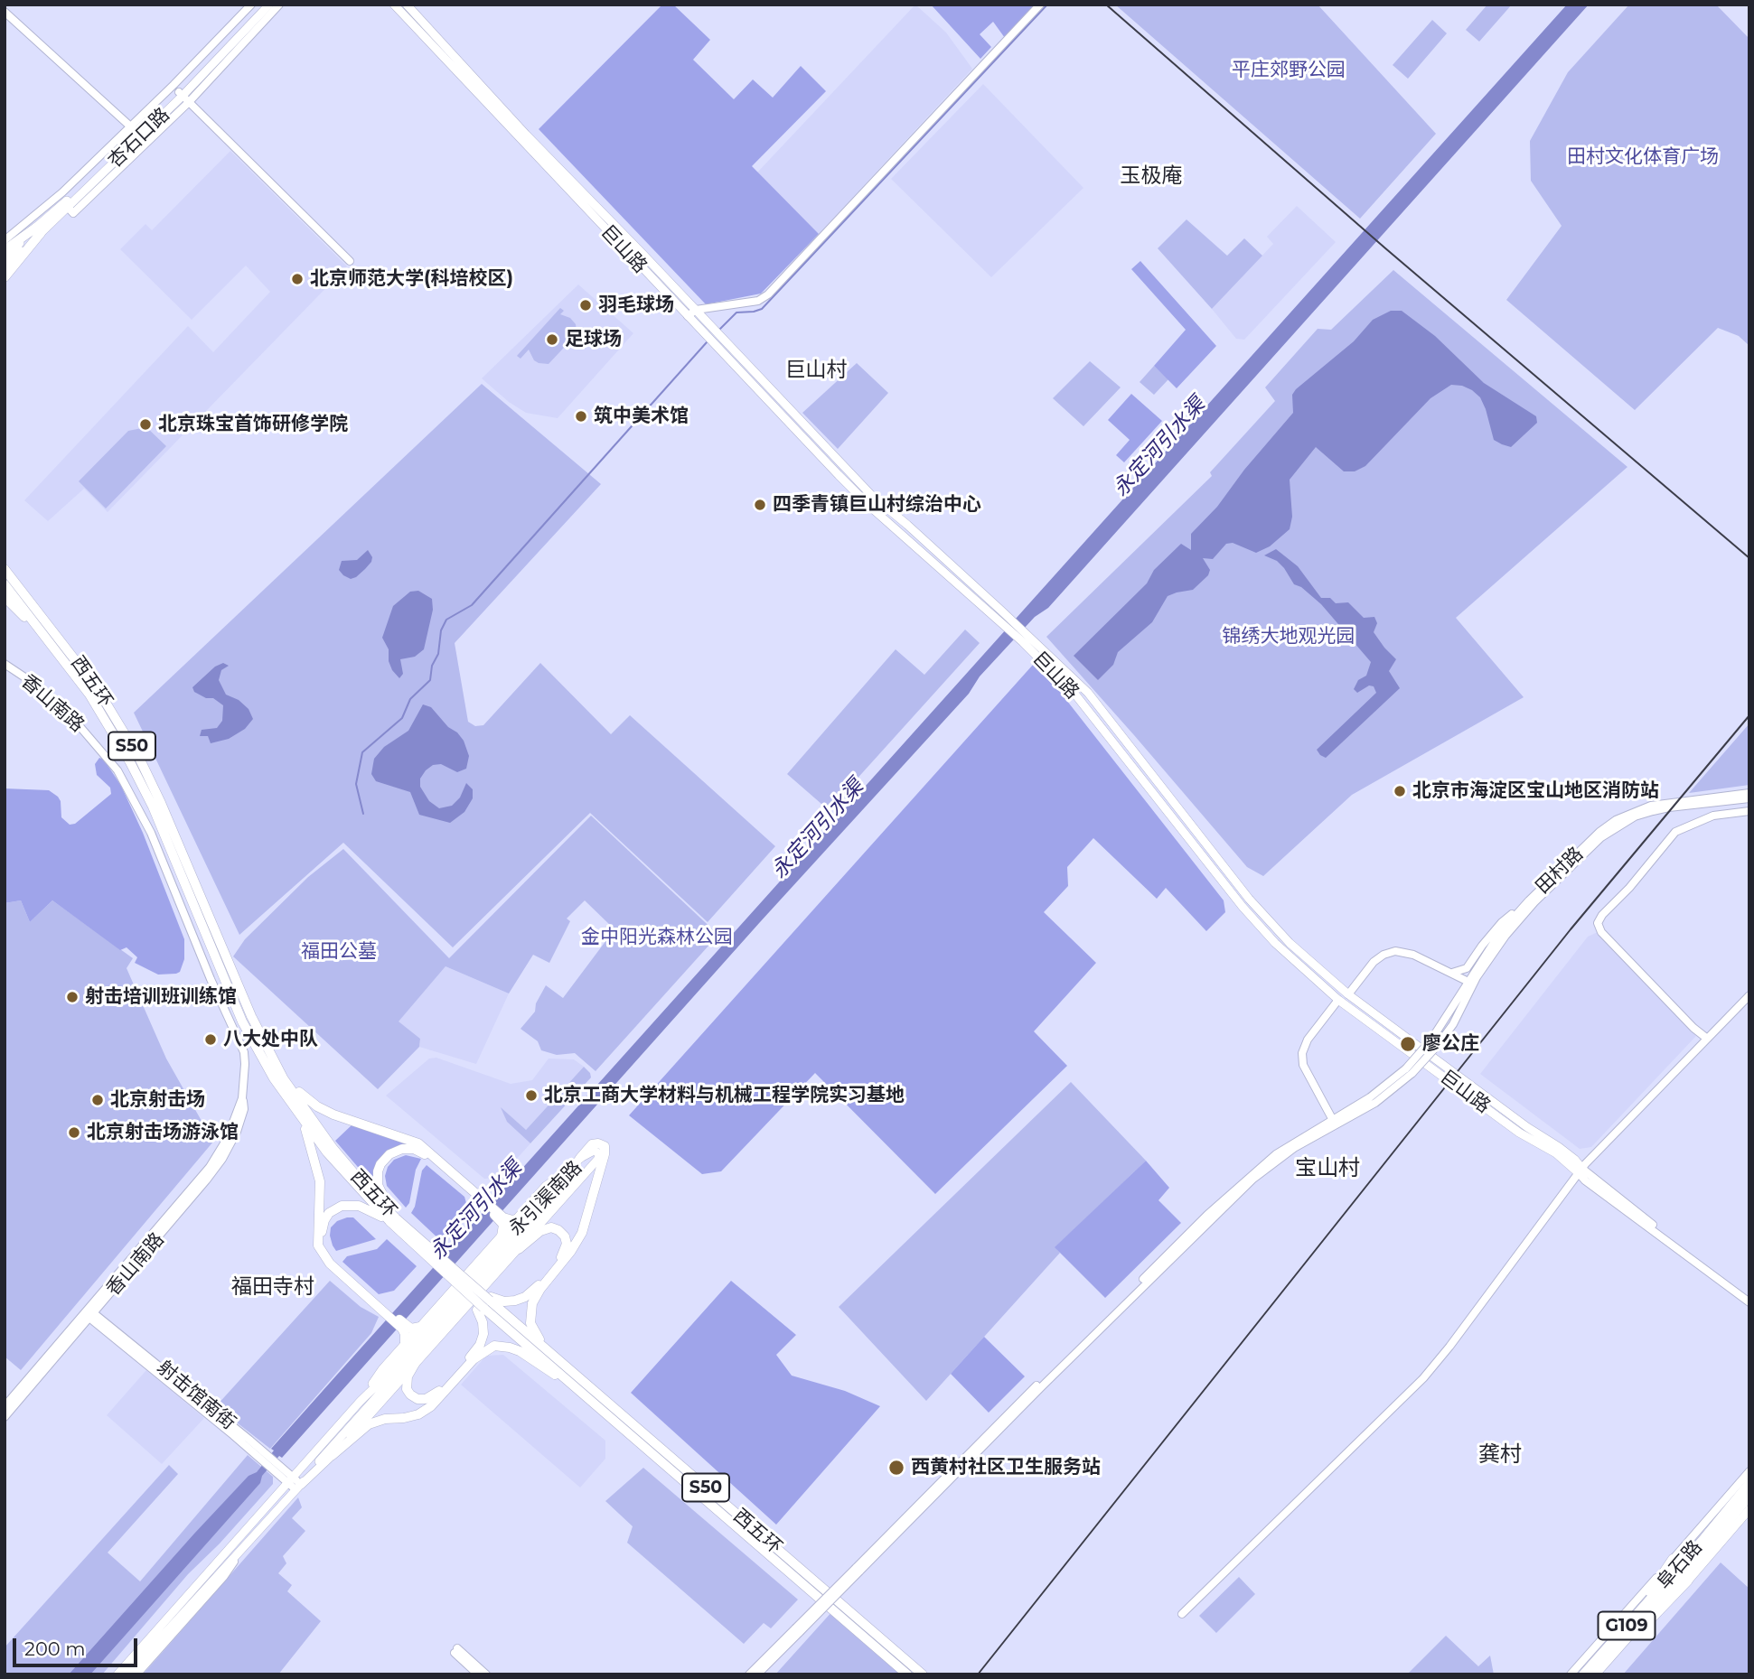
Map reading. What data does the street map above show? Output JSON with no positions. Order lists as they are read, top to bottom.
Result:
{
  "streets": {
    "highway": [
      "西五环",
      "S50",
      "阜石路",
      "G109"
    ],
    "main road": [
      "杏石口路",
      "巨山路",
      "香山南路",
      "田村路",
      "永引渠南路",
      "射击馆南街"
    ]
  },
  "crossings": [
    ["香山南路", "射击馆南街"],
    ["永引渠南路", "射击馆南街"]
  ],
  "districts": [
    "玉极庵",
    "巨山村",
    "宝山村",
    "福田寺村",
    "龚村"
  ],
  "water": ["永定河引水渠"],
  "parks": [
    "平庄郊野公园",
    "田村文化体育广场",
    "锦绣大地观光园",
    "金中阳光森林公园",
    "福田公墓"
  ],
  "places": [
    "北京师范大学(科培校区)",
    "羽毛球场",
    "足球场",
    "筑中美术馆",
    "北京珠宝首饰研修学院",
    "四季青镇巨山村综治中心",
    "北京市海淀区宝山地区消防站",
    "射击培训班训练馆",
    "八大处中队",
    "廖公庄",
    "北京工商大学材料与机械工程学院实习基地",
    "北京射击场",
    "北京射击场游泳馆",
    "西黄村社区卫生服务站"
  ],
  "scale_bar": "200 m"
}
